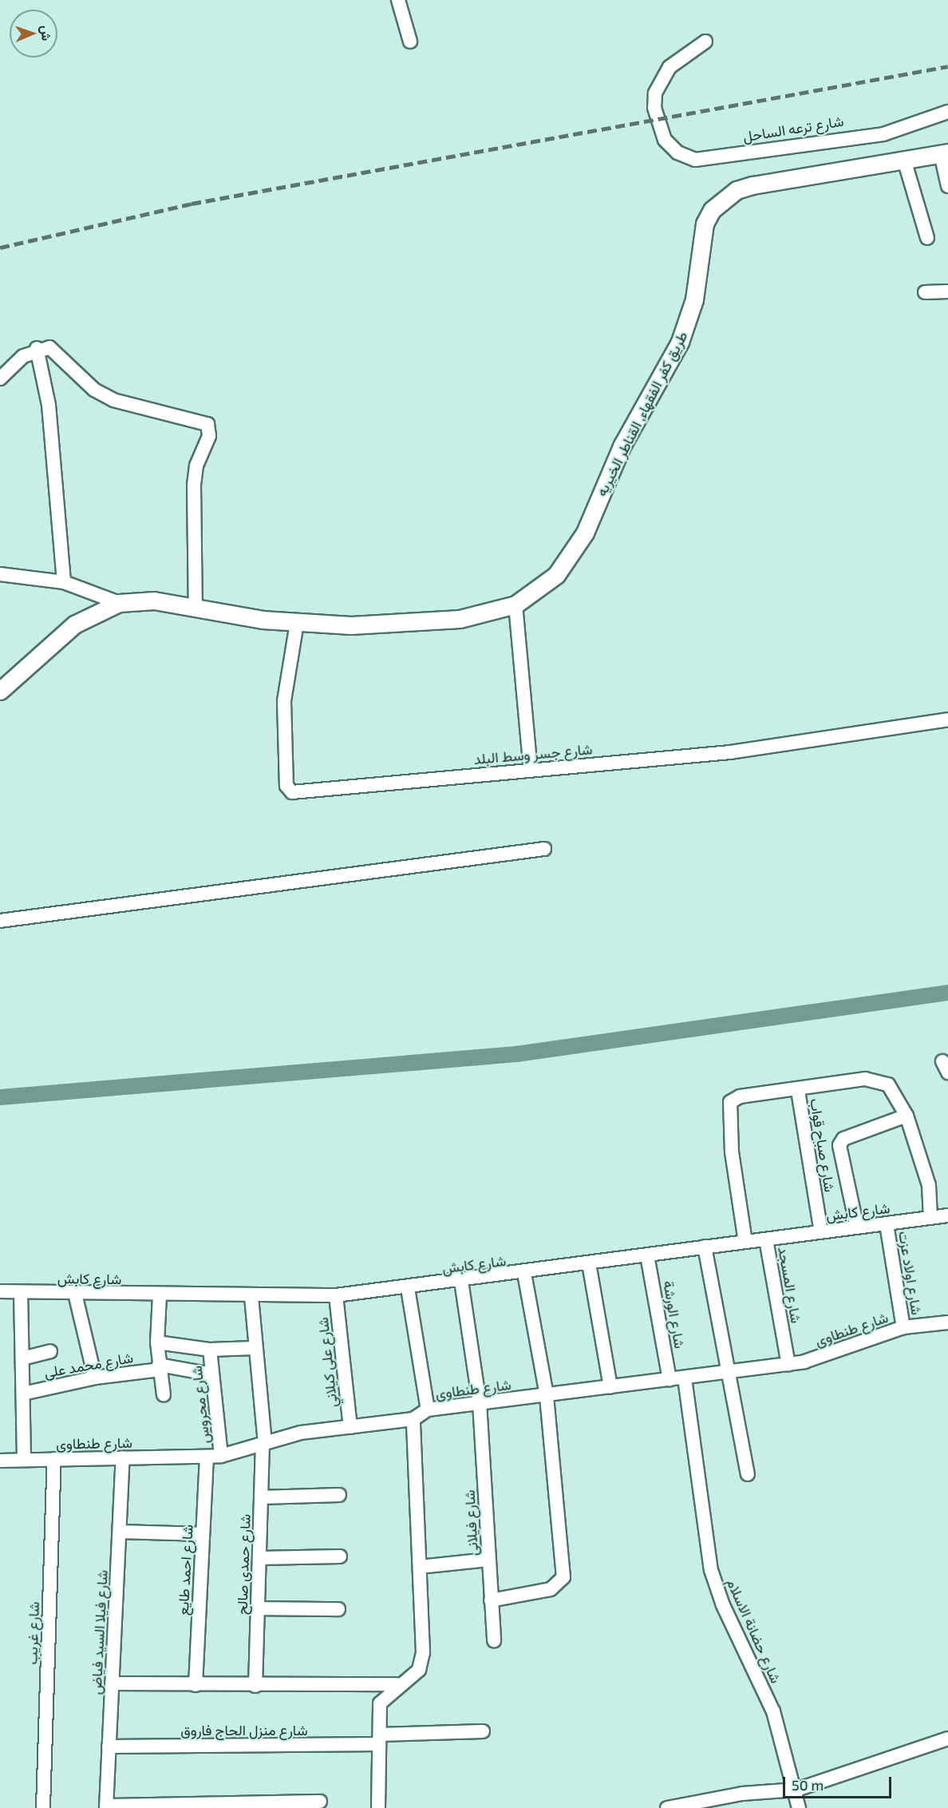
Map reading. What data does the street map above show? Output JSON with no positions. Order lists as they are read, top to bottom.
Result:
{
  "streets": {
    "street": [
      "شارع ترعه الساحل",
      "طريق كفر الفقهاء, القناطر الخيريه",
      "شارع جسر وسط البلد",
      "شارع صباح قواب",
      "شارع كابش",
      "شارع اولاد عزت",
      "شارع المسجد",
      "شارع الورشة",
      "شارع طنطاوى",
      "شارع على كيلاني",
      "شارع محمد على",
      "شارع محروس",
      "شارع فيلانى",
      "شارع حمدى صالح",
      "شارع احمد طايع",
      "شارع حضانة الاسلام",
      "شارع فيلا السيد فياض",
      "شارع غريب",
      "شارع منزل الحاج فاروق"
    ]
  },
  "crossings": [
    ["طريق كفر الفقهاء, القناطر الخيريه", "شارع جسر وسط البلد"],
    ["شارع صباح قواب", "شارع كابش"],
    ["شارع كابش", "شارع اولاد عزت"],
    ["شارع كابش", "شارع المسجد"],
    ["شارع كابش", "شارع الورشة"],
    ["شارع كابش", "شارع على كيلاني"],
    ["شارع كابش", "شارع فيلانى"],
    ["شارع كابش", "شارع حمدى صالح"],
    ["شارع اولاد عزت", "شارع طنطاوى"],
    ["شارع المسجد", "شارع طنطاوى"],
    ["شارع الورشة", "شارع طنطاوى"],
    ["شارع طنطاوى", "شارع على كيلاني"],
    ["شارع طنطاوى", "شارع محروس"],
    ["شارع طنطاوى", "شارع فيلانى"],
    ["شارع طنطاوى", "شارع حمدى صالح"],
    ["شارع طنطاوى", "شارع احمد طايع"],
    ["شارع طنطاوى", "شارع حضانة الاسلام"],
    ["شارع طنطاوى", "شارع فيلا السيد فياض"],
    ["شارع طنطاوى", "شارع غريب"],
    ["شارع محمد على", "شارع محروس"],
    ["شارع فيلا السيد فياض", "شارع منزل الحاج فاروق"]
  ],
  "scale_bar": "50 m",
  "north": "right"
}
